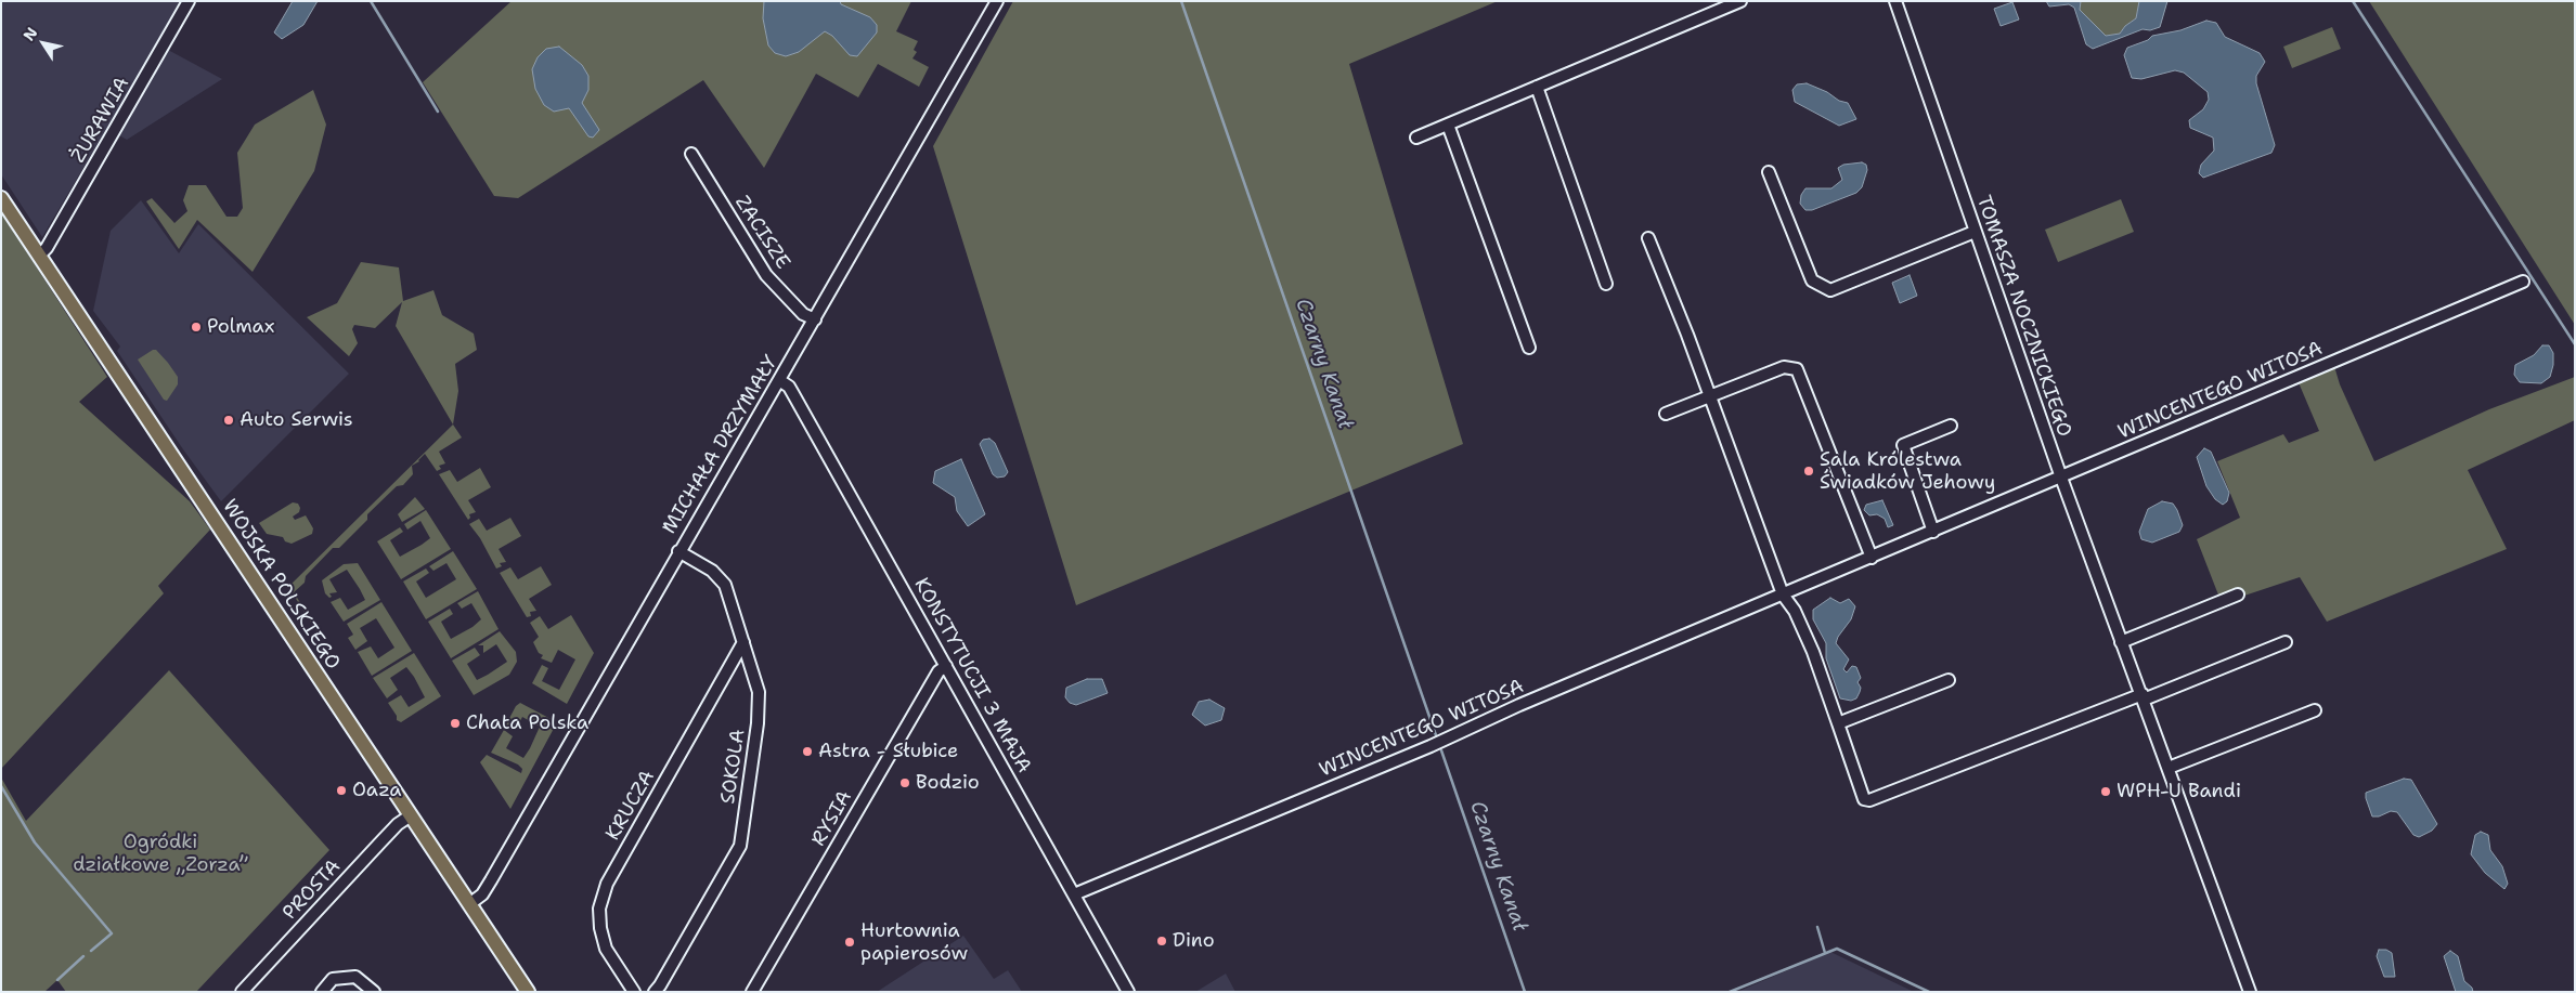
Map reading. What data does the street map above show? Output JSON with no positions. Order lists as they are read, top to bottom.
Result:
{
  "streets": {
    "main road": ["WOJSKA POLSKIEGO"],
    "street": [
      "ŻURAWIA",
      "ZACISZE",
      "TOMASZA NOCZNICKIEGO",
      "WINCENTEGO WITOSA",
      "MICHAŁA DRZYMAŁY",
      "KONSTYTUCJI 3 MAJA",
      "SOKOLA",
      "KRUCZA",
      "RYSIA",
      "PROSTA"
    ]
  },
  "crossings": [
    ["ŻURAWIA", "WOJSKA POLSKIEGO"],
    ["ZACISZE", "MICHAŁA DRZYMAŁY"],
    ["TOMASZA NOCZNICKIEGO", "WINCENTEGO WITOSA"],
    ["WINCENTEGO WITOSA", "KONSTYTUCJI 3 MAJA"],
    ["MICHAŁA DRZYMAŁY", "WOJSKA POLSKIEGO"],
    ["MICHAŁA DRZYMAŁY", "KONSTYTUCJI 3 MAJA"],
    ["MICHAŁA DRZYMAŁY", "SOKOLA"],
    ["WOJSKA POLSKIEGO", "PROSTA"],
    ["KONSTYTUCJI 3 MAJA", "RYSIA"],
    ["SOKOLA", "KRUCZA"]
  ],
  "water": ["Czarny Kanał"],
  "parks": ["Ogródki działkowe „Zorza”"],
  "places": [
    "Polmax",
    "Auto Serwis",
    "Sala Królestwa Świadków Jehowy",
    "Chata Polska",
    "Astra - Słubice",
    "Bodzio",
    "Oaza",
    "WPH-U Bandi",
    "Dino",
    "Hurtownia papierosów"
  ],
  "north": "top left"
}
